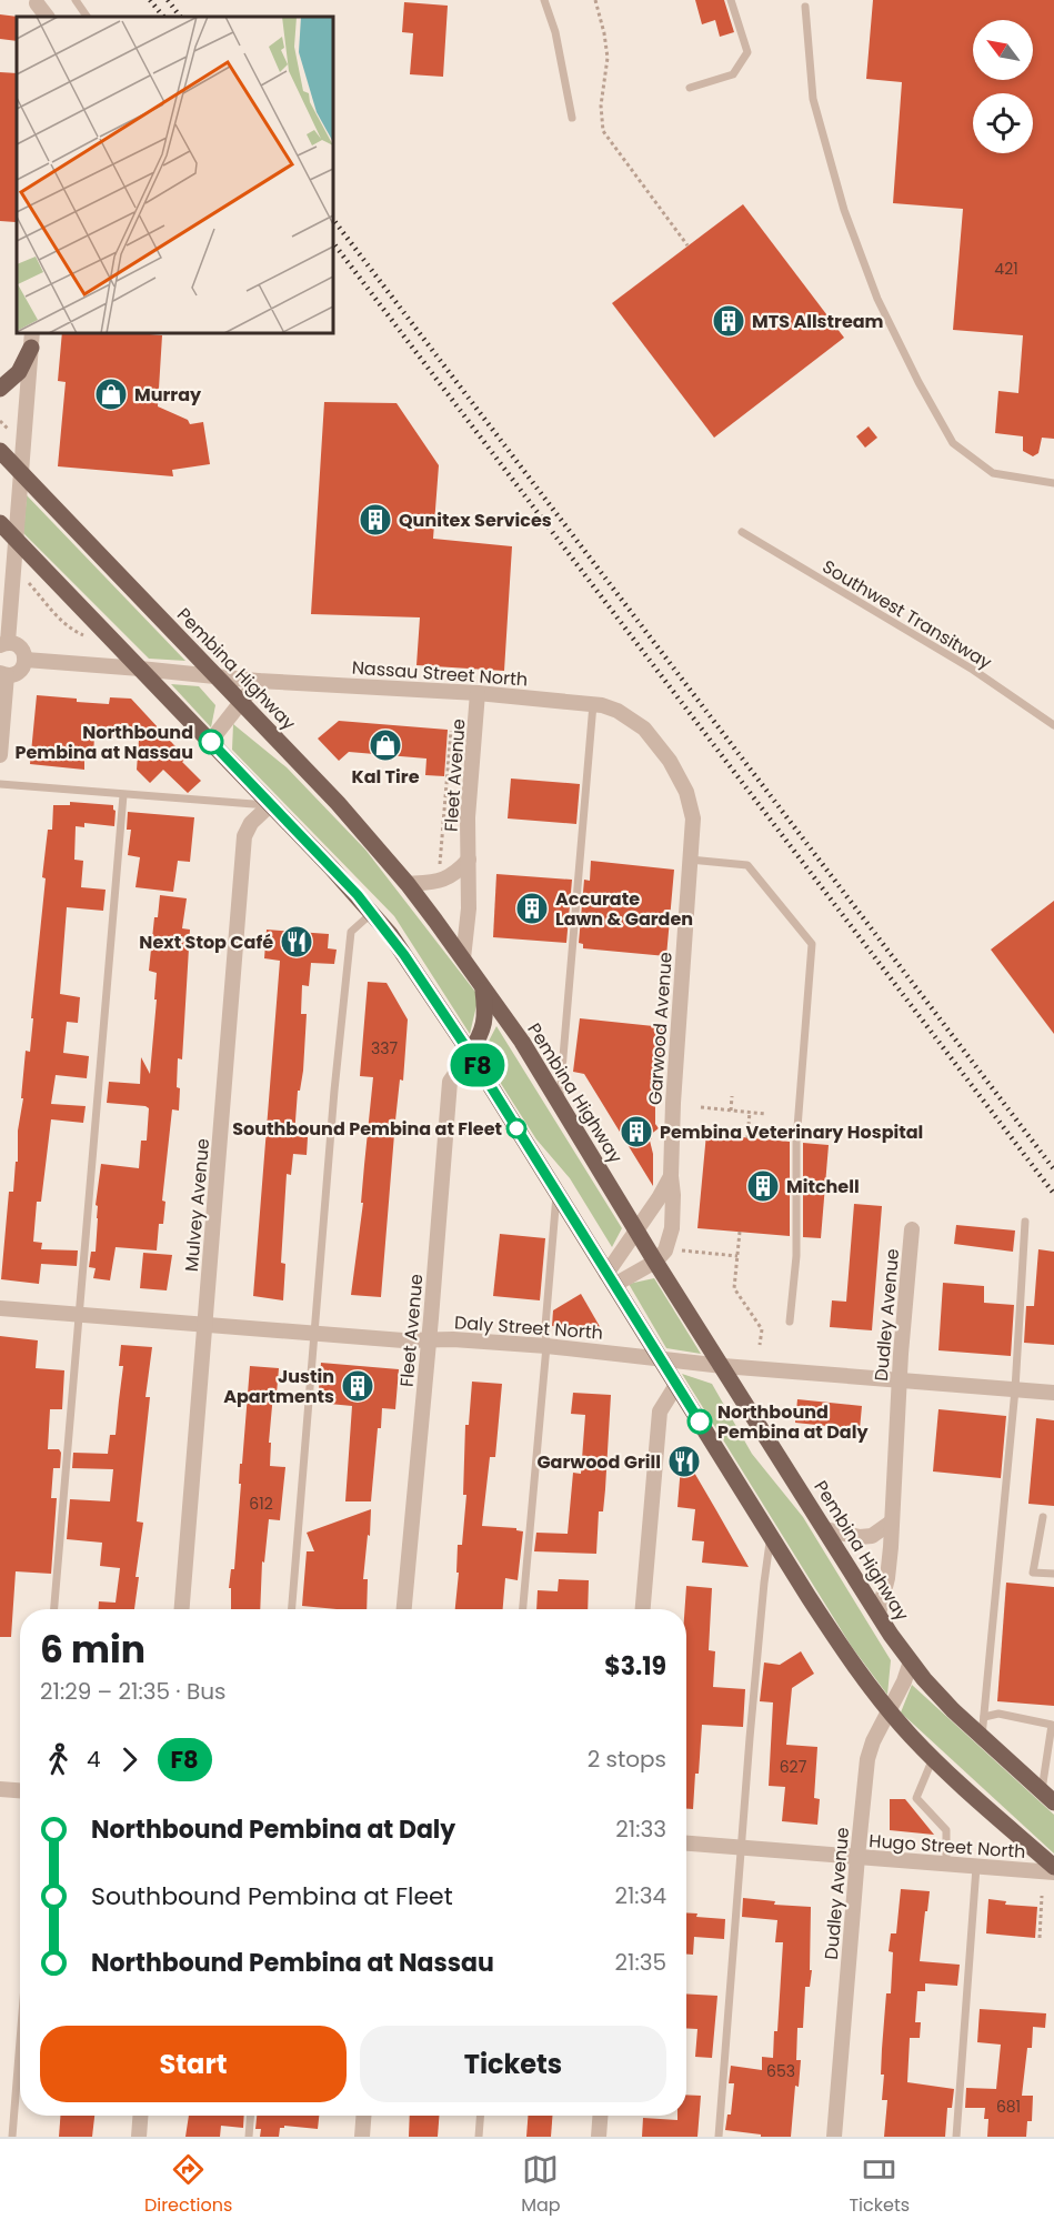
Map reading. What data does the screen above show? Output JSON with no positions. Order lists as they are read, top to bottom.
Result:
{
  "streets": {
    "main road": ["Pembina Highway"],
    "street": [
      "Nassau Street North",
      "Fleet Avenue",
      "Garwood Avenue",
      "Mulvey Avenue",
      "Dudley Avenue",
      "Daly Street North",
      "Hugo Street North"
    ],
    "lane": ["Southwest Transitway"]
  },
  "crossings": [
    ["Pembina Highway", "Nassau Street North"],
    ["Pembina Highway", "Fleet Avenue"],
    ["Pembina Highway", "Garwood Avenue"],
    ["Pembina Highway", "Dudley Avenue"],
    ["Pembina Highway", "Daly Street North"],
    ["Nassau Street North", "Fleet Avenue"],
    ["Nassau Street North", "Garwood Avenue"],
    ["Fleet Avenue", "Daly Street North"],
    ["Mulvey Avenue", "Daly Street North"],
    ["Dudley Avenue", "Daly Street North"],
    ["Dudley Avenue", "Hugo Street North"]
  ],
  "places": {
    "building": [
      "MTS Allstream",
      "Qunitex Services",
      "Accurate Lawn & Garden",
      "Pembina Veterinary Hospital",
      "Mitchell",
      "Justin Apartments"
    ],
    "shop": ["Murray", "Kal Tire"],
    "other": ["Northbound Pembina at Nassau", "Southbound Pembina at Fleet", "Northbound Pembina at Daly"],
    "restaurant": ["Next Stop Café", "Garwood Grill"]
  },
  "lines": ["bus line F8"],
  "house_numbers": [
    "421",
    "337",
    "612",
    "627",
    "653",
    "681"
  ],
  "north": "top left",
  "page": {
    "on_map": "F8",
    "heading": ["6 min", "21:29 – 21:35 · Bus", "$3.19"],
    "legs": ["4", "F8", "2 stops"],
    "list": [
      {
        "name": "Northbound Pembina at Daly",
        "value": "21:33"
      },
      {
        "name": "Southbound Pembina at Fleet",
        "value": "21:34"
      },
      {
        "name": "Northbound Pembina at Nassau",
        "value": "21:35"
      }
    ],
    "buttons": ["Start", "Tickets"],
    "tabs": ["Directions", "Map", "Tickets"]
  }
}
